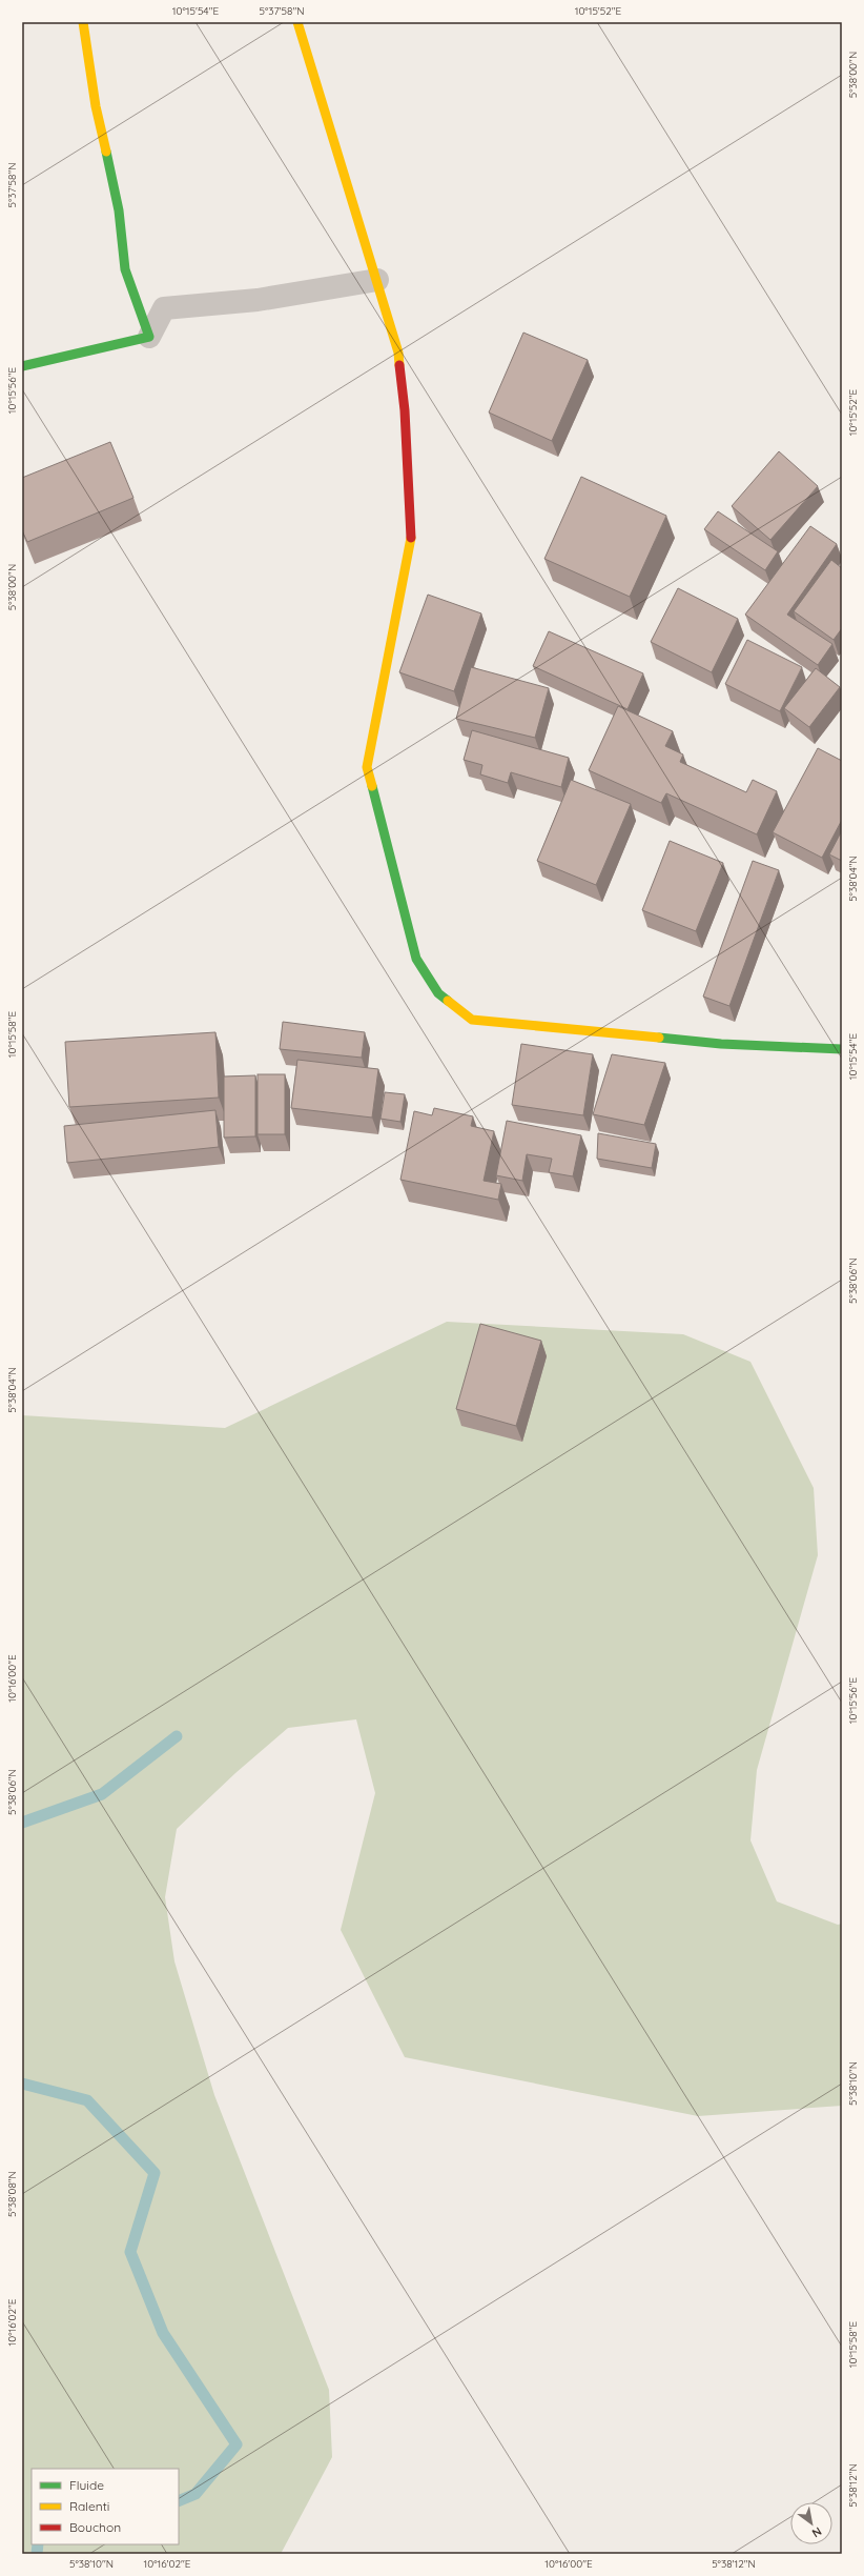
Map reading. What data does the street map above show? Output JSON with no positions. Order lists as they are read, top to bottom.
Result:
{
  "legend": ["Fluide", "Ralenti", "Bouchon"],
  "north": "bottom right",
  "coordinates": [
    "10°15'54\"E",
    "5°37'58\"N",
    "10°15'52\"E",
    "5°38'00\"N",
    "10°15'56\"E",
    "5°38'04\"N",
    "10°15'58\"E",
    "5°38'06\"N",
    "10°16'00\"E",
    "5°38'10\"N",
    "5°38'08\"N",
    "10°16'02\"E",
    "5°38'12\"N"
  ]
}
